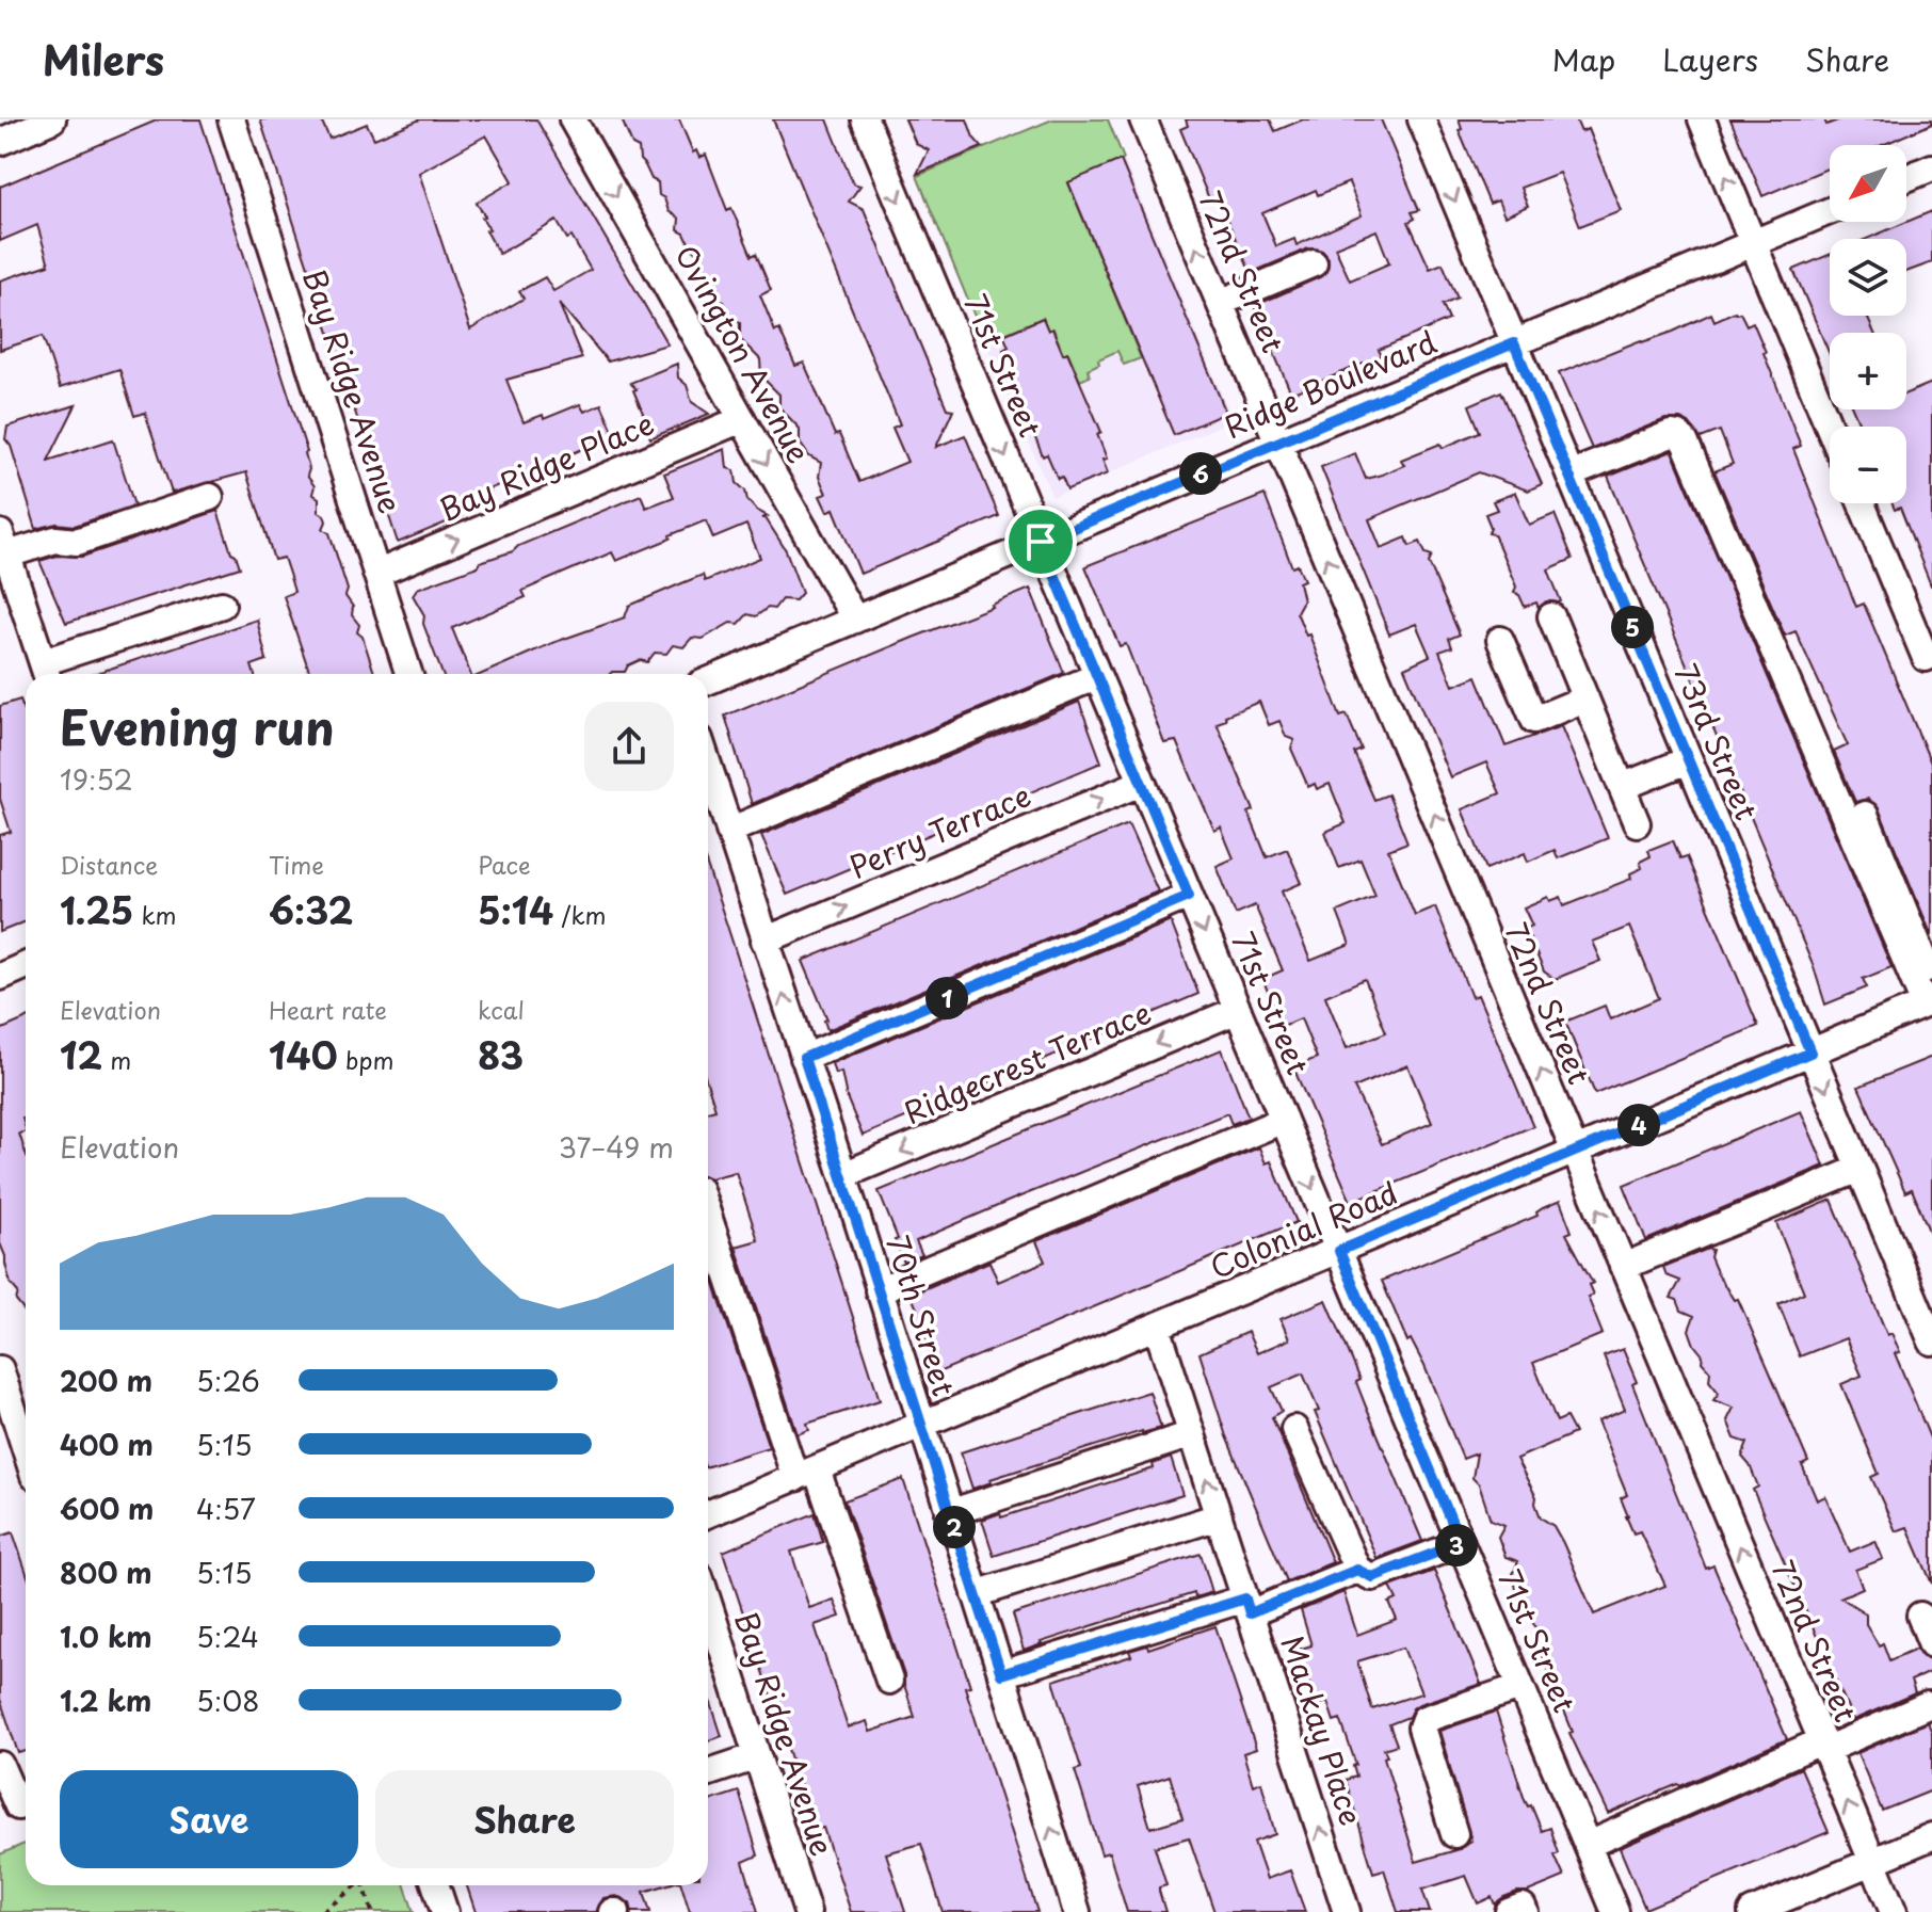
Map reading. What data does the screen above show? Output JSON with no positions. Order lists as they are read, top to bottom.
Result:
{
  "streets": {
    "street": [
      "72nd Street",
      "Ovington Avenue",
      "71st Street",
      "Ridge Boulevard",
      "Bay Ridge Avenue",
      "Bay Ridge Place",
      "73rd Street",
      "Perry Terrace",
      "Ridgecrest Terrace",
      "Colonial Road",
      "70th Street",
      "Mackay Place"
    ]
  },
  "crossings": [
    ["72nd Street", "Ridge Boulevard"],
    ["72nd Street", "Colonial Road"],
    ["Ovington Avenue", "Ridge Boulevard"],
    ["Ovington Avenue", "Bay Ridge Place"],
    ["71st Street", "Ridge Boulevard"],
    ["71st Street", "Perry Terrace"],
    ["71st Street", "Ridgecrest Terrace"],
    ["71st Street", "Colonial Road"],
    ["Ridge Boulevard", "73rd Street"],
    ["Bay Ridge Avenue", "Bay Ridge Place"],
    ["73rd Street", "Colonial Road"],
    ["Perry Terrace", "70th Street"],
    ["Ridgecrest Terrace", "70th Street"],
    ["Colonial Road", "70th Street"],
    ["Colonial Road", "Mackay Place"]
  ],
  "one_way": [
    "72nd Street",
    "Ovington Avenue",
    "71st Street",
    "Bay Ridge Place",
    "Mackay Place"
  ],
  "north": "bottom left",
  "page": {
    "header": "Milers",
    "nav": ["Map", "Layers", "Share"],
    "map_buttons": ["+", "−"],
    "pins": [
      "6",
      "5",
      "1",
      "4",
      "2",
      "3"
    ],
    "heading": ["Evening run", "19:52"],
    "stats": [
      ["Distance", "1.25 km"],
      ["Time", "6:32"],
      ["Pace", "5:14 /km"],
      ["Elevation", "12 m"],
      ["Heart rate", "140 bpm"],
      ["kcal", "83"]
    ],
    "chart": ["Elevation", "37–49 m"],
    "list": [
      {
        "name": "200 m",
        "note": "5:26"
      },
      {
        "name": "400 m",
        "note": "5:15"
      },
      {
        "name": "600 m",
        "note": "4:57"
      },
      {
        "name": "800 m",
        "note": "5:15"
      },
      {
        "name": "1.0 km",
        "note": "5:24"
      },
      {
        "name": "1.2 km",
        "note": "5:08"
      }
    ],
    "buttons": ["Save", "Share"]
  }
}
